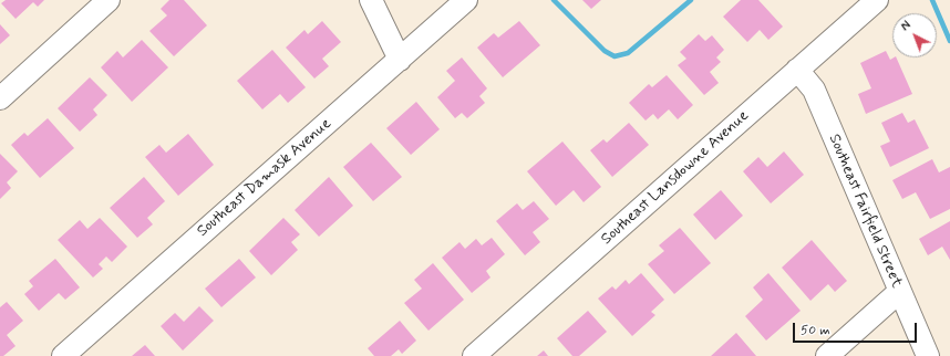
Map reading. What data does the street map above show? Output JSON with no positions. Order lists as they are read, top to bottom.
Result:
{
  "streets": {
    "street": ["Southeast Damask Avenue", "Southeast Lansdowne Avenue", "Southeast Fairfield Street"]
  },
  "crossings": [
    ["Southeast Lansdowne Avenue", "Southeast Fairfield Street"]
  ],
  "scale_bar": "50 m",
  "north": "top left"
}
